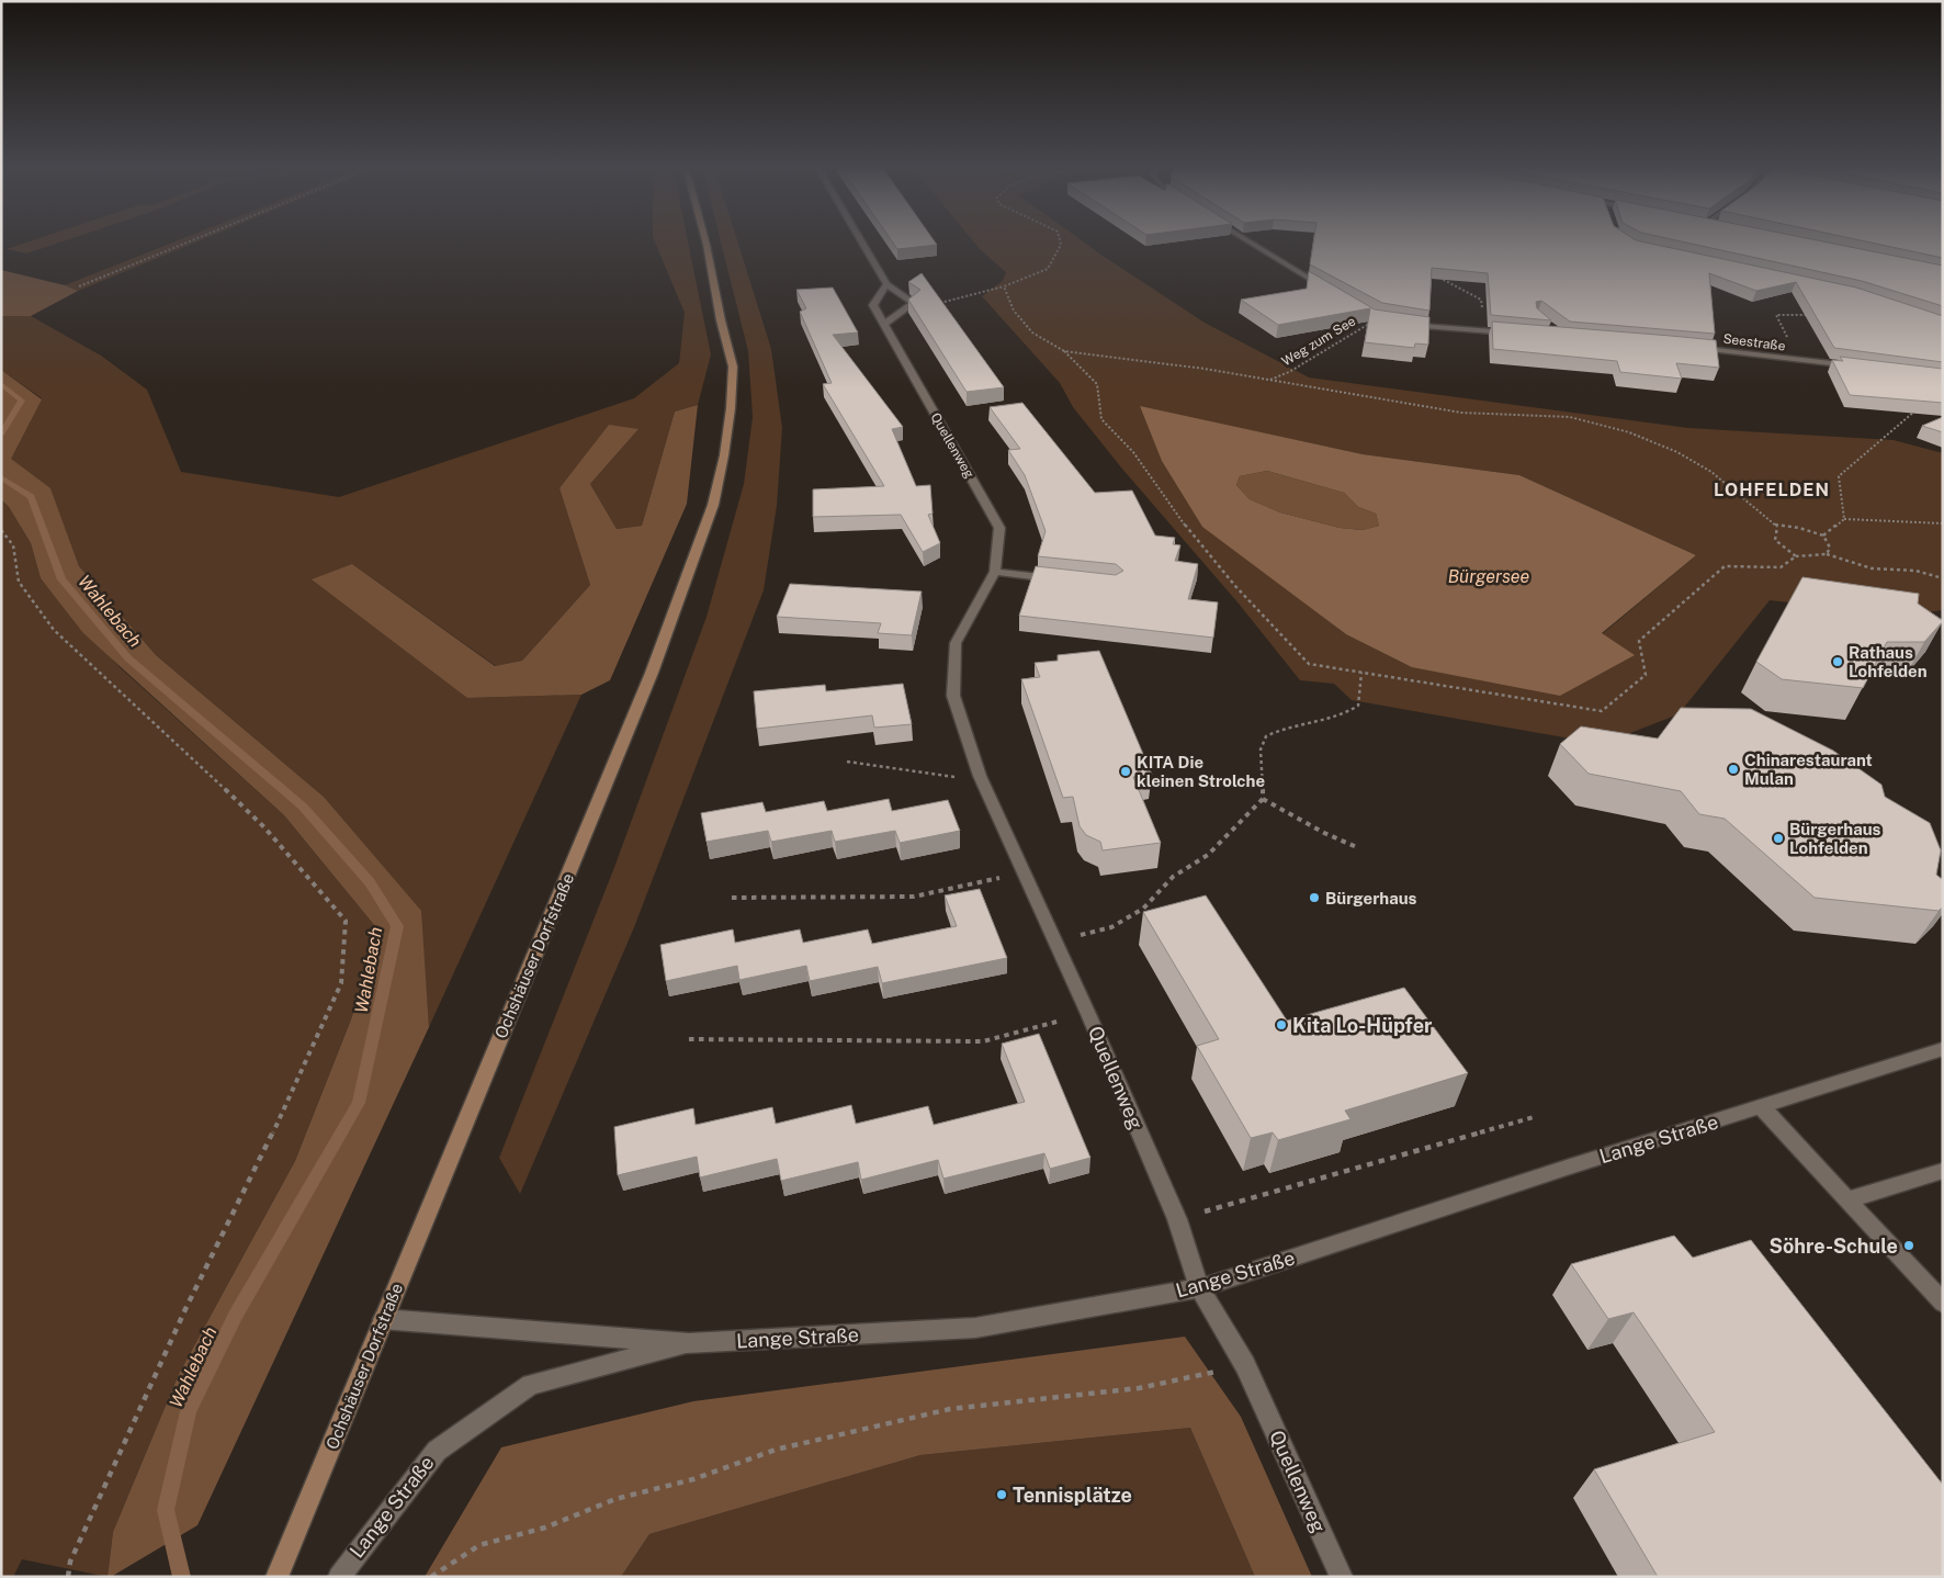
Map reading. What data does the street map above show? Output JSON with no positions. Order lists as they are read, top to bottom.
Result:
{
  "streets": {
    "main road": ["Ochshäuser Dorfstraße"],
    "street": ["Seestraße", "Quellenweg", "Lange Straße"],
    "path": ["Weg zum See"]
  },
  "crossings": [
    ["Quellenweg", "Lange Straße"],
    ["Ochshäuser Dorfstraße", "Lange Straße"]
  ],
  "districts": ["LOHFELDEN"],
  "water": ["Bürgersee", "Wahlebach"],
  "places": [
    "Rathaus Lohfelden",
    "Chinarestaurant Mulan",
    "KITA Die kleinen Strolche",
    "Bürgerhaus Lohfelden",
    "Bürgerhaus",
    "Kita Lo-Hüpfer",
    "Söhre-Schule",
    "Tennisplätze"
  ]
}
